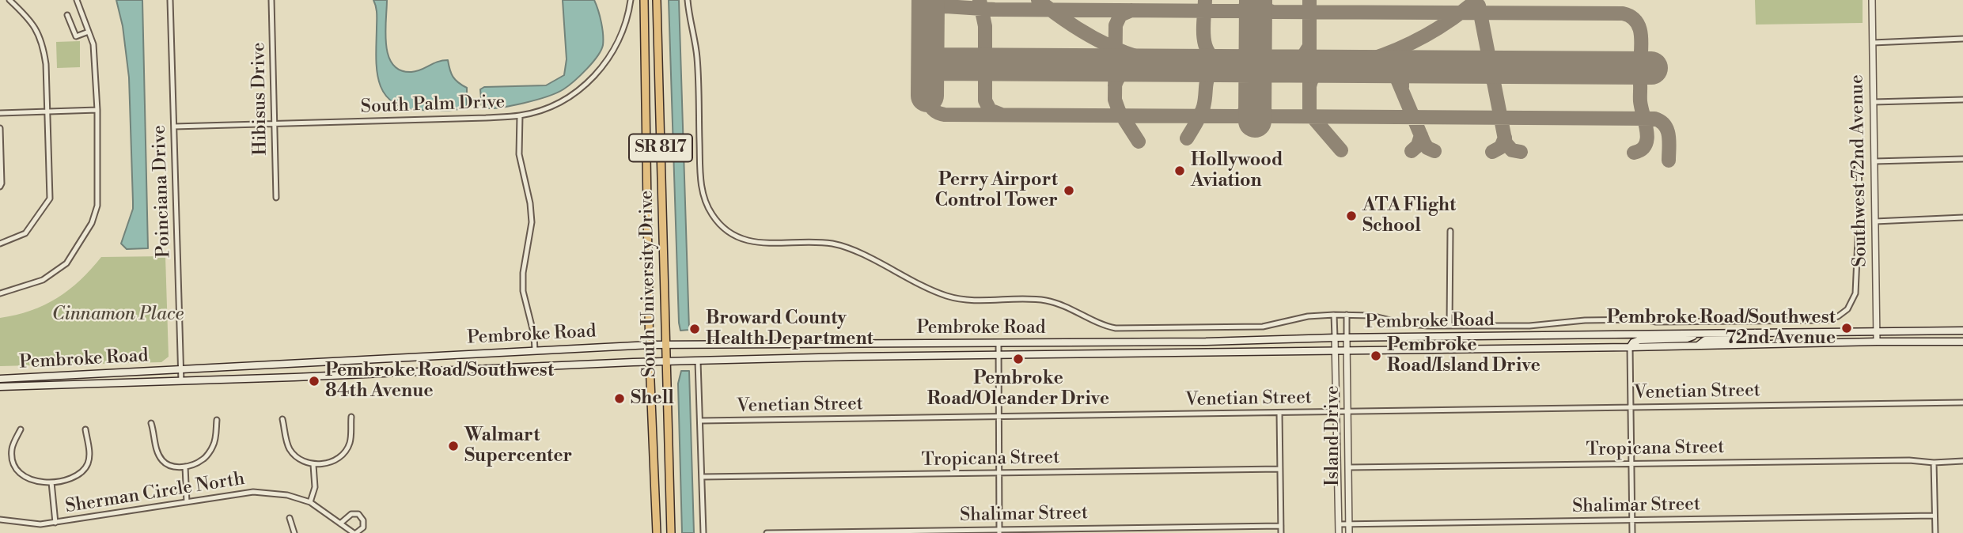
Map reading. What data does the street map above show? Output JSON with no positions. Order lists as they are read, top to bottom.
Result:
{
  "streets": {
    "main road": ["SR 817", "South University Drive", "Pembroke Road"],
    "street": [
      "Hibisus Drive",
      "South Palm Drive",
      "Southwest 72nd Avenue",
      "Poinciana Drive",
      "Venetian Street",
      "Island Drive",
      "Tropicana Street",
      "Sherman Circle North",
      "Shalimar Street"
    ]
  },
  "crossings": [
    ["Hibisus Drive", "South Palm Drive"],
    ["South Palm Drive", "Poinciana Drive"],
    ["Southwest 72nd Avenue", "Pembroke Road"],
    ["Poinciana Drive", "Pembroke Road"],
    ["South University Drive", "Pembroke Road"],
    ["Pembroke Road", "Island Drive"],
    ["Venetian Street", "Island Drive"],
    ["Island Drive", "Tropicana Street"],
    ["Island Drive", "Shalimar Street"]
  ],
  "parks": ["Cinnamon Place"],
  "places": [
    "Hollywood Aviation",
    "Perry Airport Control Tower",
    "ATA Flight School",
    "Pembroke Road/Southwest 72nd Avenue",
    "Broward County Health Department",
    "Pembroke Road/Island Drive",
    "Pembroke Road/Oleander Drive",
    "Pembroke Road/Southwest 84th Avenue",
    "Shell",
    "Walmart Supercenter"
  ]
}
